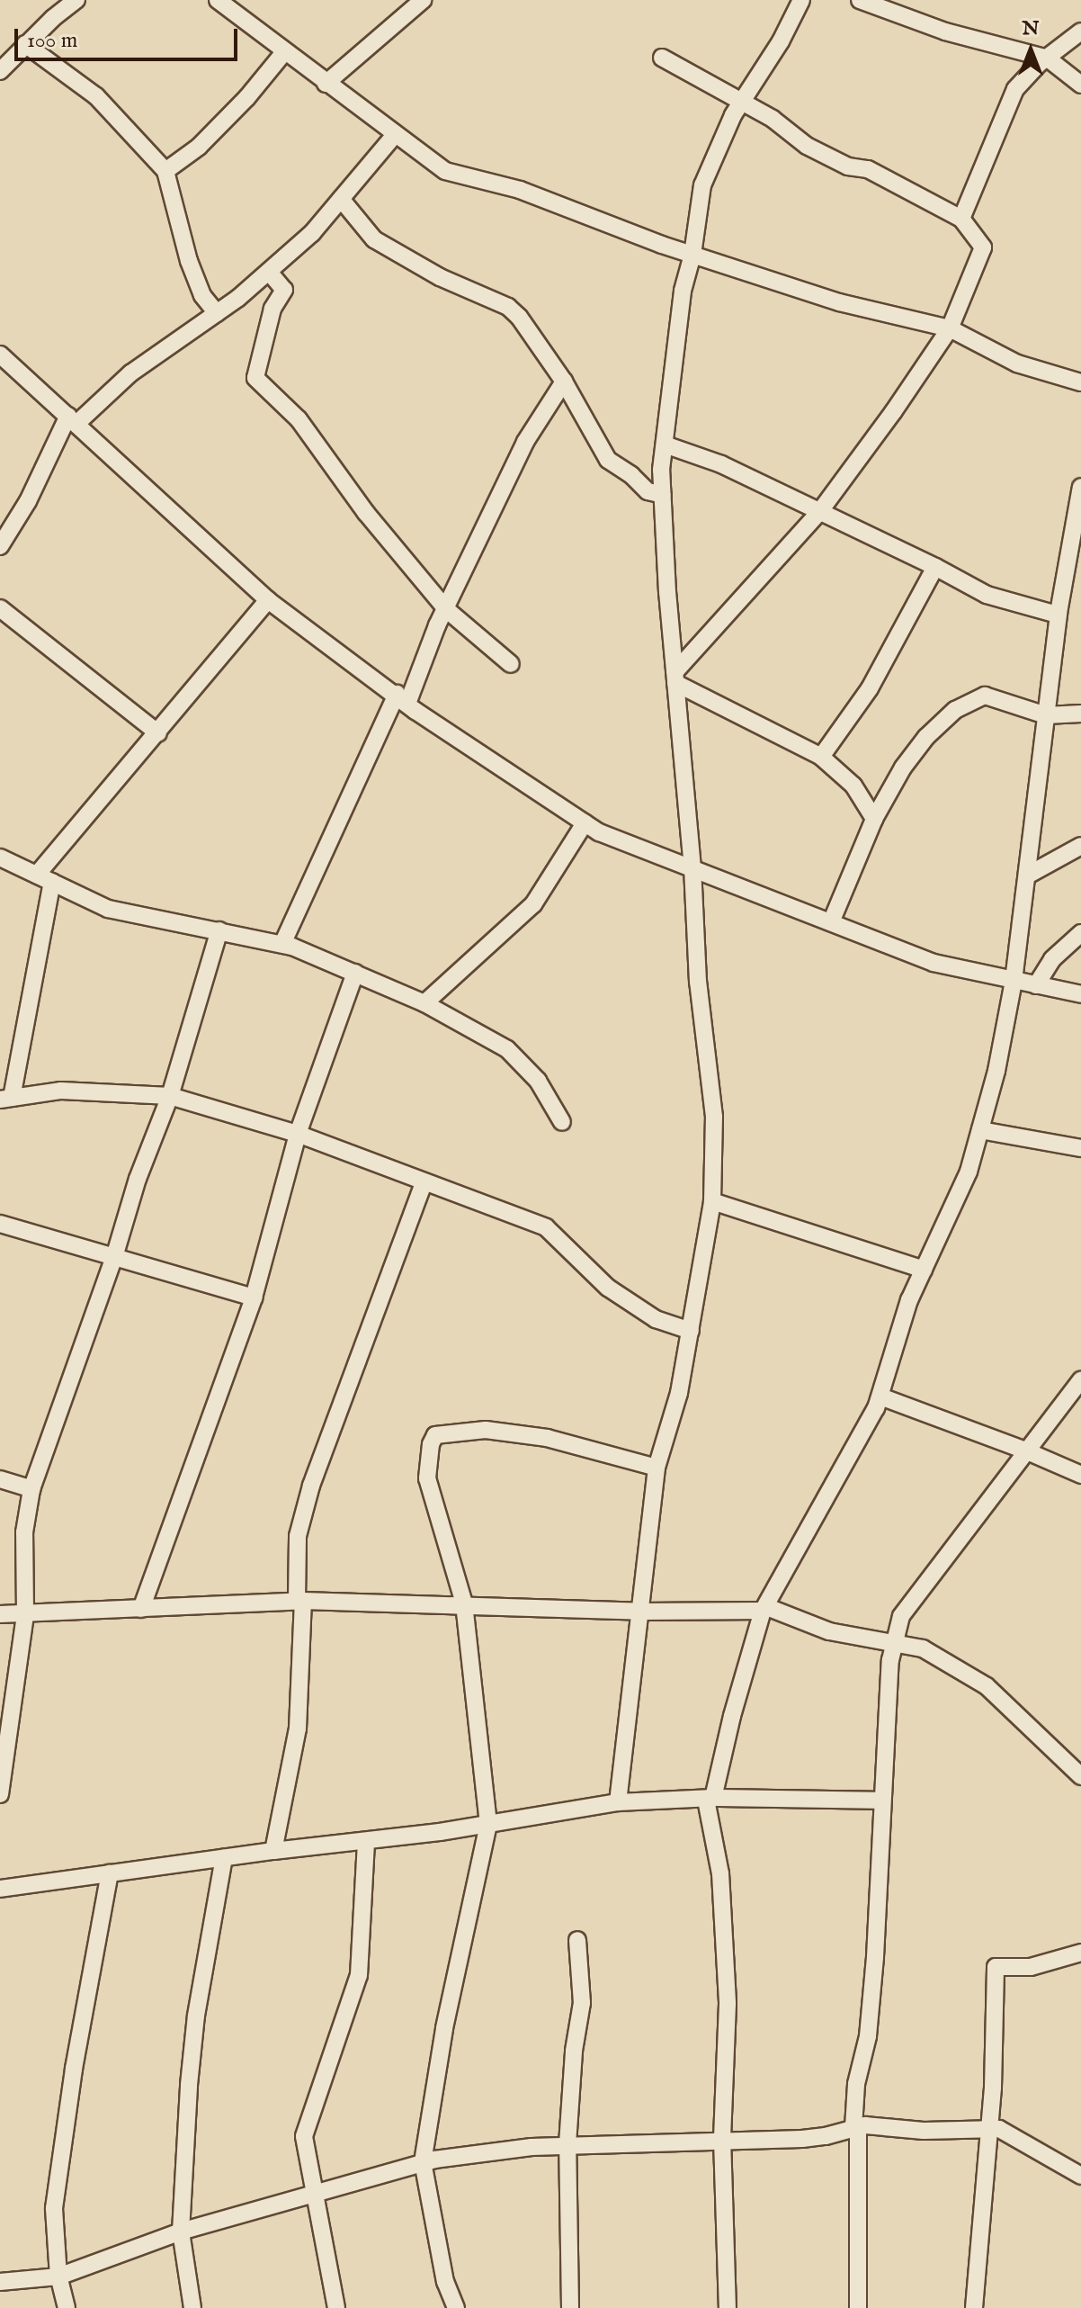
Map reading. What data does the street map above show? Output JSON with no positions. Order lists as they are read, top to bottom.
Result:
{
  "scale_bar": "100 m",
  "north": "top"
}
